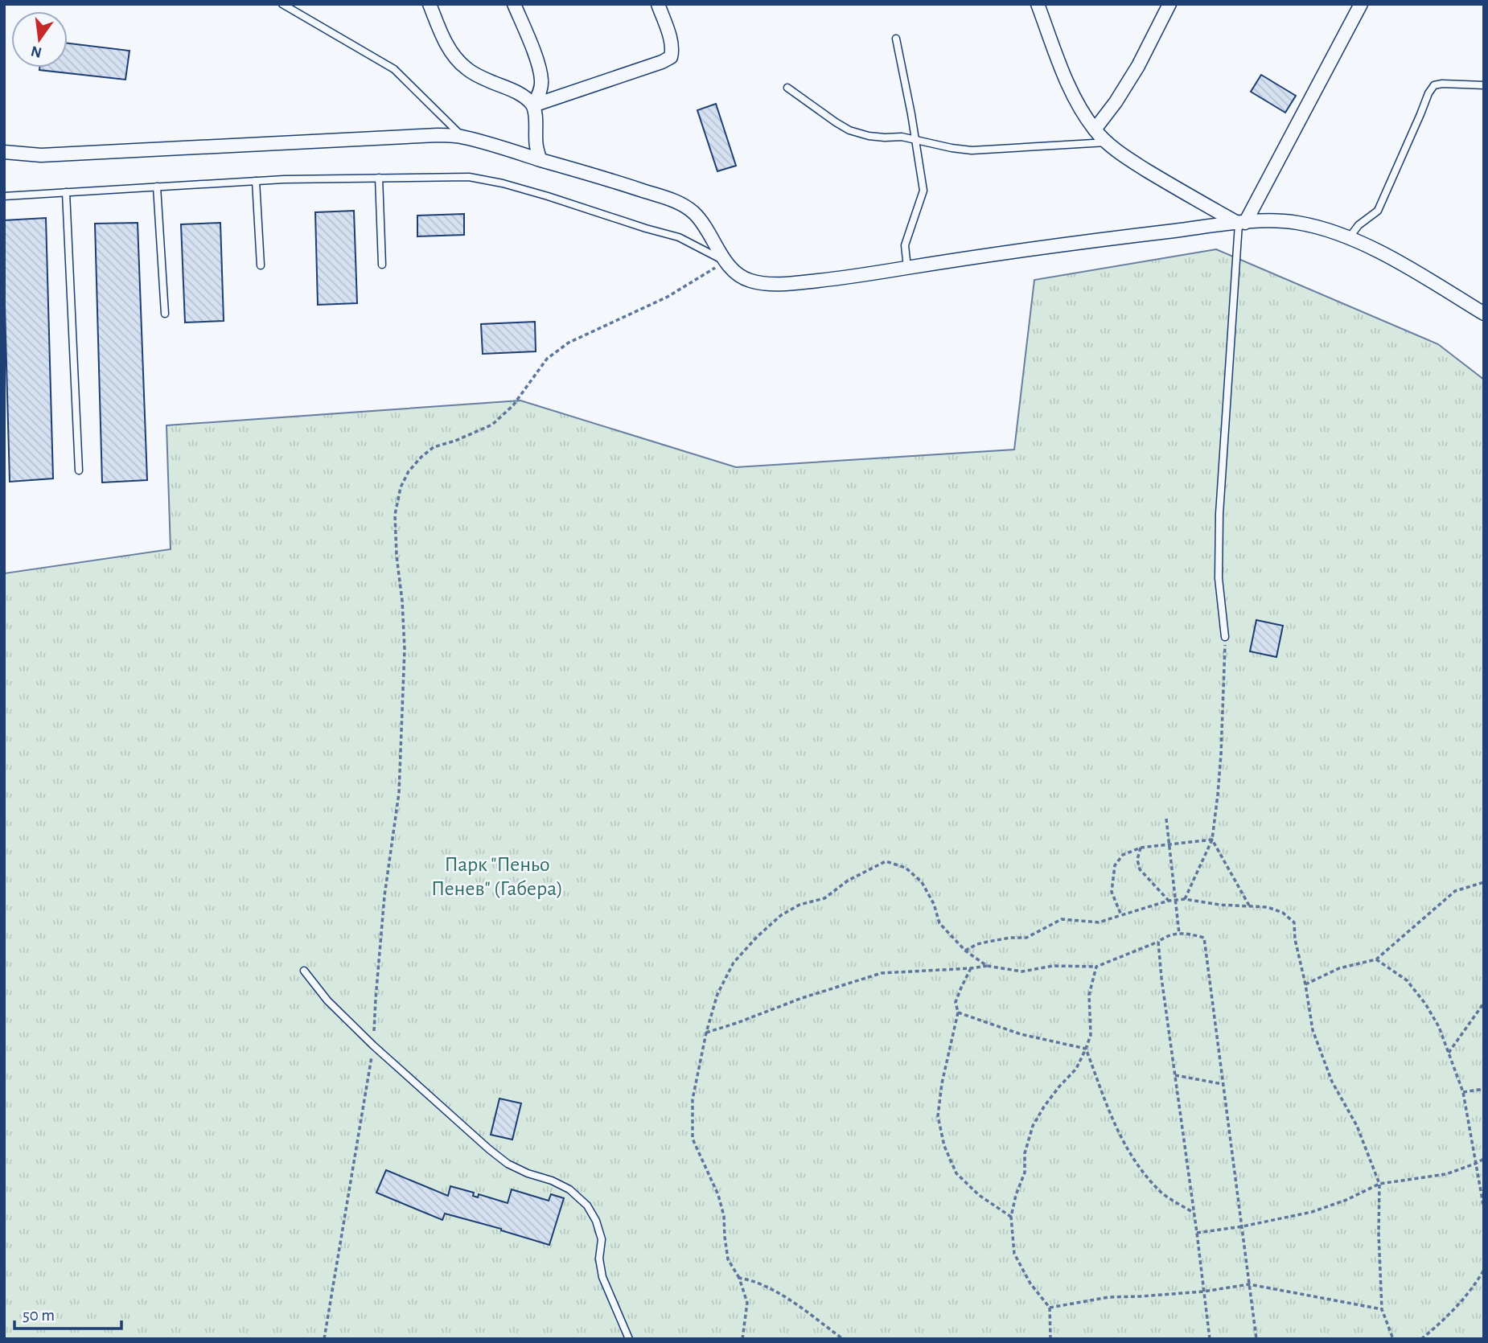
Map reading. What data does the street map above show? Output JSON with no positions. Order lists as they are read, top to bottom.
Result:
{
  "parks": ["Парк \"Пеньо Пенев\" (Габера)"],
  "scale_bar": "50 m",
  "north": "bottom"
}
